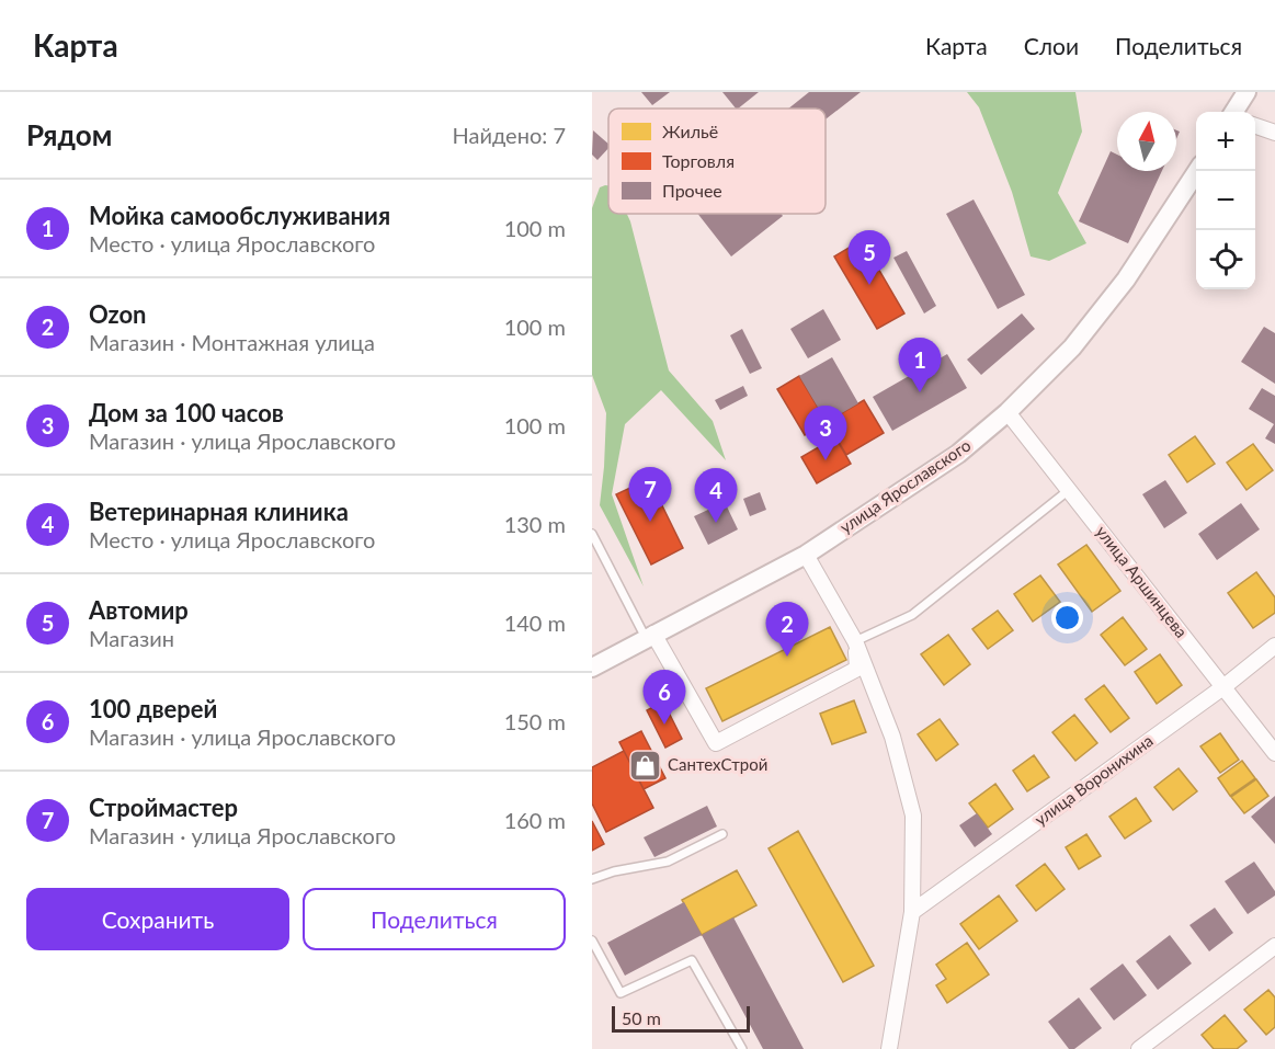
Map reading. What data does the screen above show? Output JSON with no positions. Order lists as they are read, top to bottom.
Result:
{
  "streets": {
    "street": ["улица Ярославского", "улица Аршинцева", "улица Воронихина"]
  },
  "crossings": [
    ["улица Ярославского", "улица Аршинцева"],
    ["улица Аршинцева", "улица Воронихина"]
  ],
  "places": {
    "shop": ["СантехСтрой"]
  },
  "legend": ["Жильё", "Торговля", "Прочее"],
  "scale_bar": "50 m",
  "north": "top",
  "page": {
    "header": "Карта",
    "nav": ["Карта", "Слои", "Поделиться"],
    "heading": ["Рядом", "Найдено: 7"],
    "map_buttons": ["+", "−"],
    "list": [
      {
        "mark": "1",
        "name": "Мойка самообслуживания",
        "note": "Место · улица Ярославского",
        "value": "100 m"
      },
      {
        "mark": "2",
        "name": "Ozon",
        "note": "Магазин · Монтажная улица",
        "value": "100 m"
      },
      {
        "mark": "3",
        "name": "Дом за 100 часов",
        "note": "Магазин · улица Ярославского",
        "value": "100 m"
      },
      {
        "mark": "4",
        "name": "Ветеринарная клиника",
        "note": "Место · улица Ярославского",
        "value": "130 m"
      },
      {
        "mark": "5",
        "name": "Автомир",
        "note": "Магазин",
        "value": "140 m"
      },
      {
        "mark": "6",
        "name": "100 дверей",
        "note": "Магазин · улица Ярославского",
        "value": "150 m"
      },
      {
        "mark": "7",
        "name": "Строймастер",
        "note": "Магазин · улица Ярославского",
        "value": "160 m"
      }
    ],
    "pins": [
      "5",
      "1",
      "3",
      "7",
      "4",
      "2",
      "6"
    ],
    "buttons": ["Сохранить", "Поделиться"],
    "scale": "50 m"
  }
}
